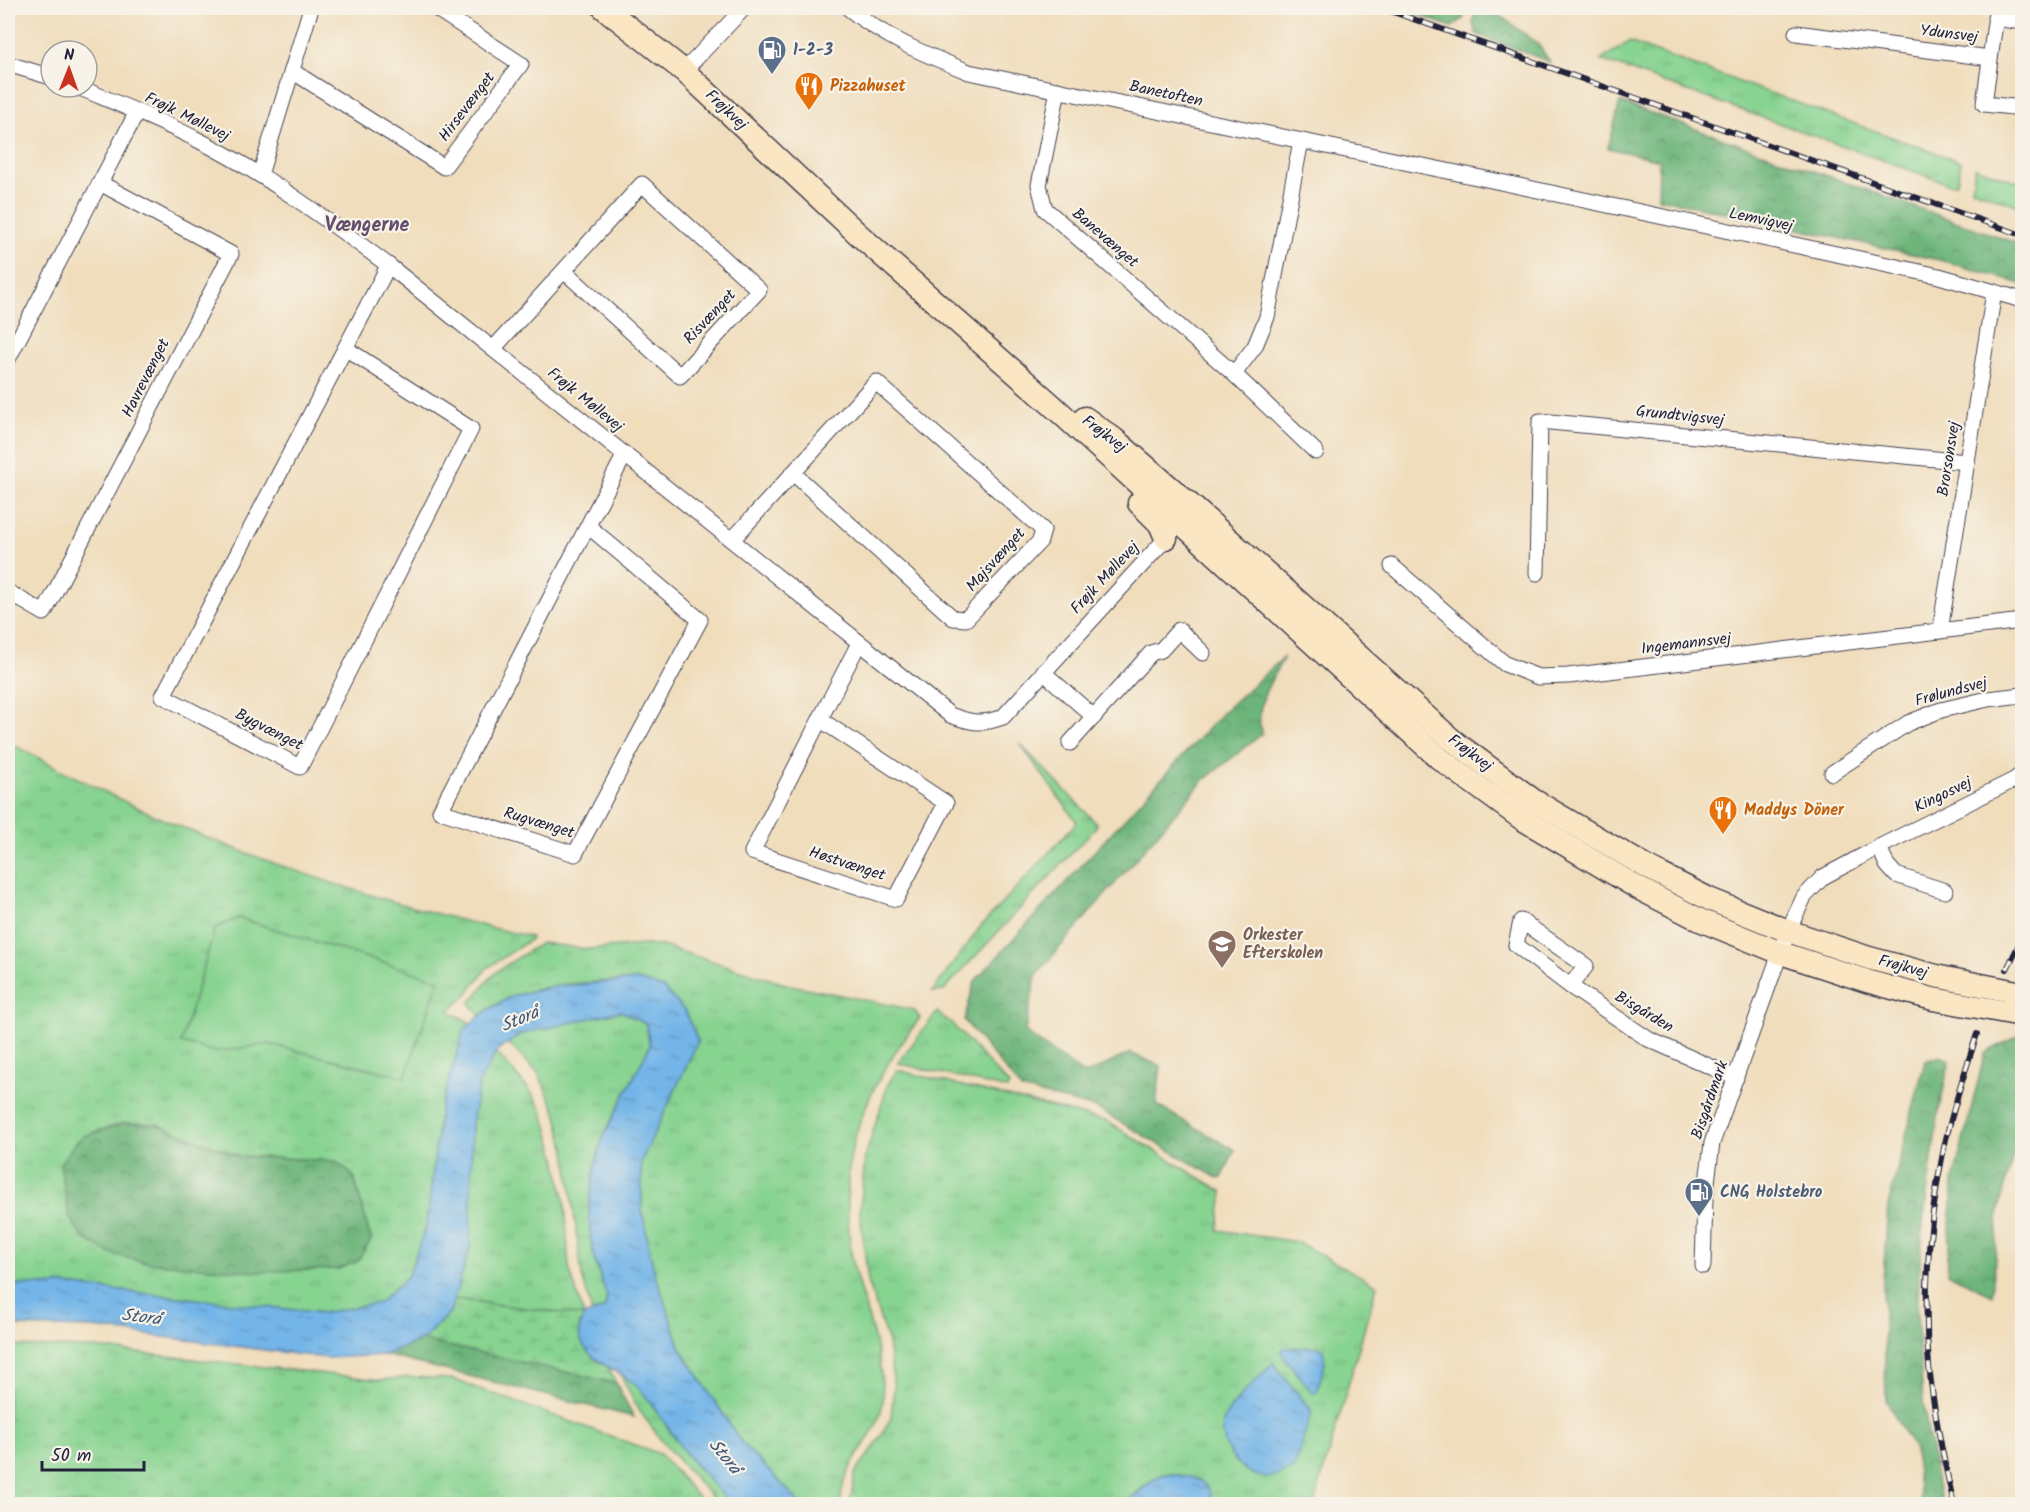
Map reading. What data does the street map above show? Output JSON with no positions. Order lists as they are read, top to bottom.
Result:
{
  "streets": {
    "street": [
      "Ydunsvej",
      "Banetoften",
      "Hirsevænget",
      "Frøjkvej",
      "Frøjk Møllevej",
      "Lemvigvej",
      "Banevænget",
      "Risvænget",
      "Havrevænget",
      "Grundtvigsvej",
      "Brorsonsvej",
      "Majsvænget",
      "Ingemannsvej",
      "Frølundsvej",
      "Bygvænget",
      "Kingosvej",
      "Rugvænget",
      "Høstvænget",
      "Bisgården",
      "Bisgårdmark"
    ]
  },
  "crossings": [
    ["Banetoften", "Lemvigvej"],
    ["Banetoften", "Banevænget"],
    ["Frøjkvej", "Frøjk Møllevej"],
    ["Frøjkvej", "Kingosvej"],
    ["Frøjkvej", "Bisgårdmark"],
    ["Frøjk Møllevej", "Risvænget"],
    ["Frøjk Møllevej", "Majsvænget"],
    ["Frøjk Møllevej", "Bygvænget"],
    ["Frøjk Møllevej", "Rugvænget"],
    ["Frøjk Møllevej", "Høstvænget"],
    ["Lemvigvej", "Brorsonsvej"],
    ["Grundtvigsvej", "Brorsonsvej"],
    ["Brorsonsvej", "Ingemannsvej"],
    ["Kingosvej", "Bisgårdmark"],
    ["Bisgården", "Bisgårdmark"]
  ],
  "districts": ["Vængerne"],
  "water": ["Storå"],
  "places": {
    "fuel station": ["1-2-3", "CNG Holstebro"],
    "restaurant": ["Pizzahuset", "Maddys Döner"],
    "school or university": ["Orkester Efterskolen"]
  },
  "scale_bar": "50 m",
  "north": "top"
}
